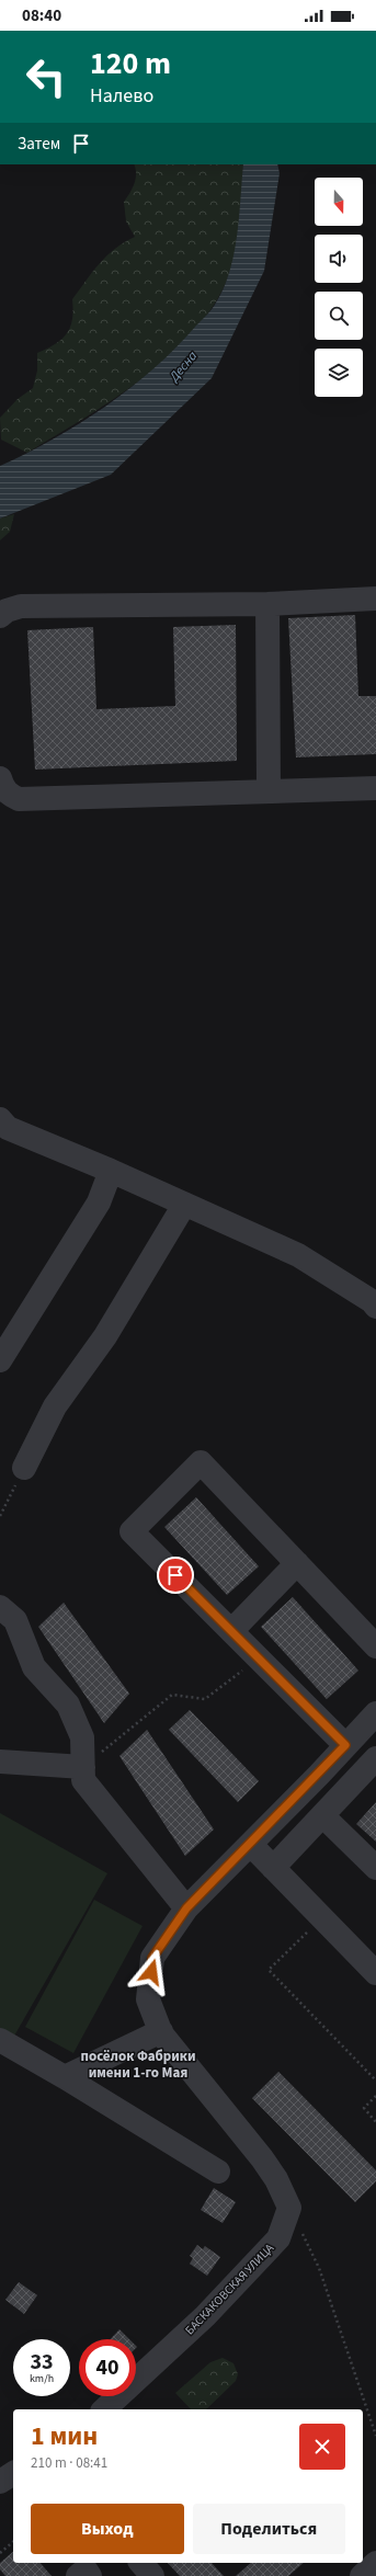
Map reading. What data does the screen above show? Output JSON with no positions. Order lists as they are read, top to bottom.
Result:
{
  "streets": {
    "street": ["БАСКАКОВСКАЯ УЛИЦА"]
  },
  "districts": ["посёлок Фабрики имени 1-го Мая"],
  "water": ["Десна"],
  "north": "bottom",
  "page": {
    "status": "08:40",
    "turn": ["120 m", "Налево"],
    "then": "Затем",
    "speed": "33 km/h",
    "limit": "40",
    "heading": ["1 мин", "210 m · 08:41"],
    "buttons": ["Выход", "Поделиться"]
  }
}
